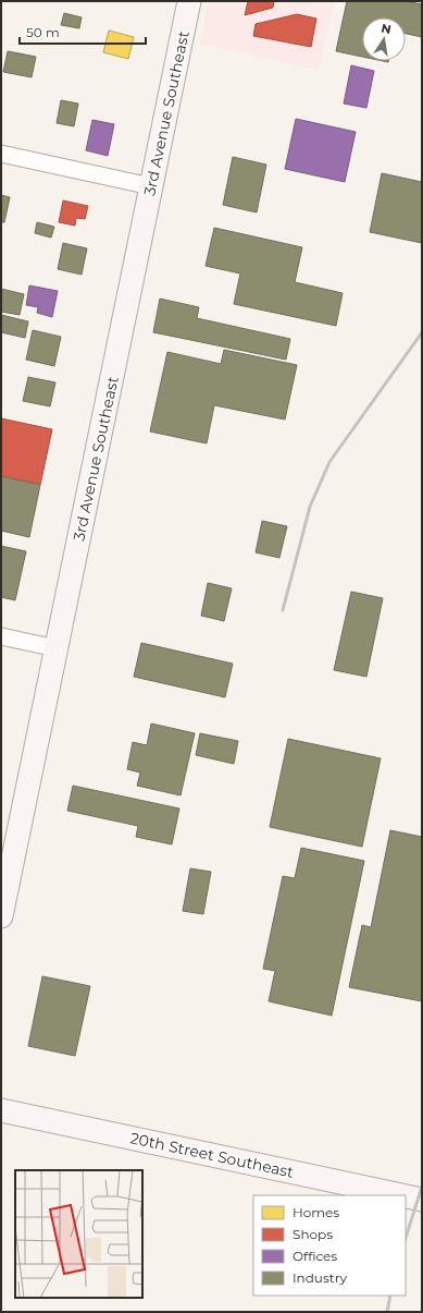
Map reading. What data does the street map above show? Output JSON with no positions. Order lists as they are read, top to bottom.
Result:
{
  "streets": {
    "main road": ["3rd Avenue Southeast", "20th Street Southeast"]
  },
  "legend": [
    "Homes",
    "Shops",
    "Offices",
    "Industry"
  ],
  "scale_bar": "50 m",
  "north": "top"
}
